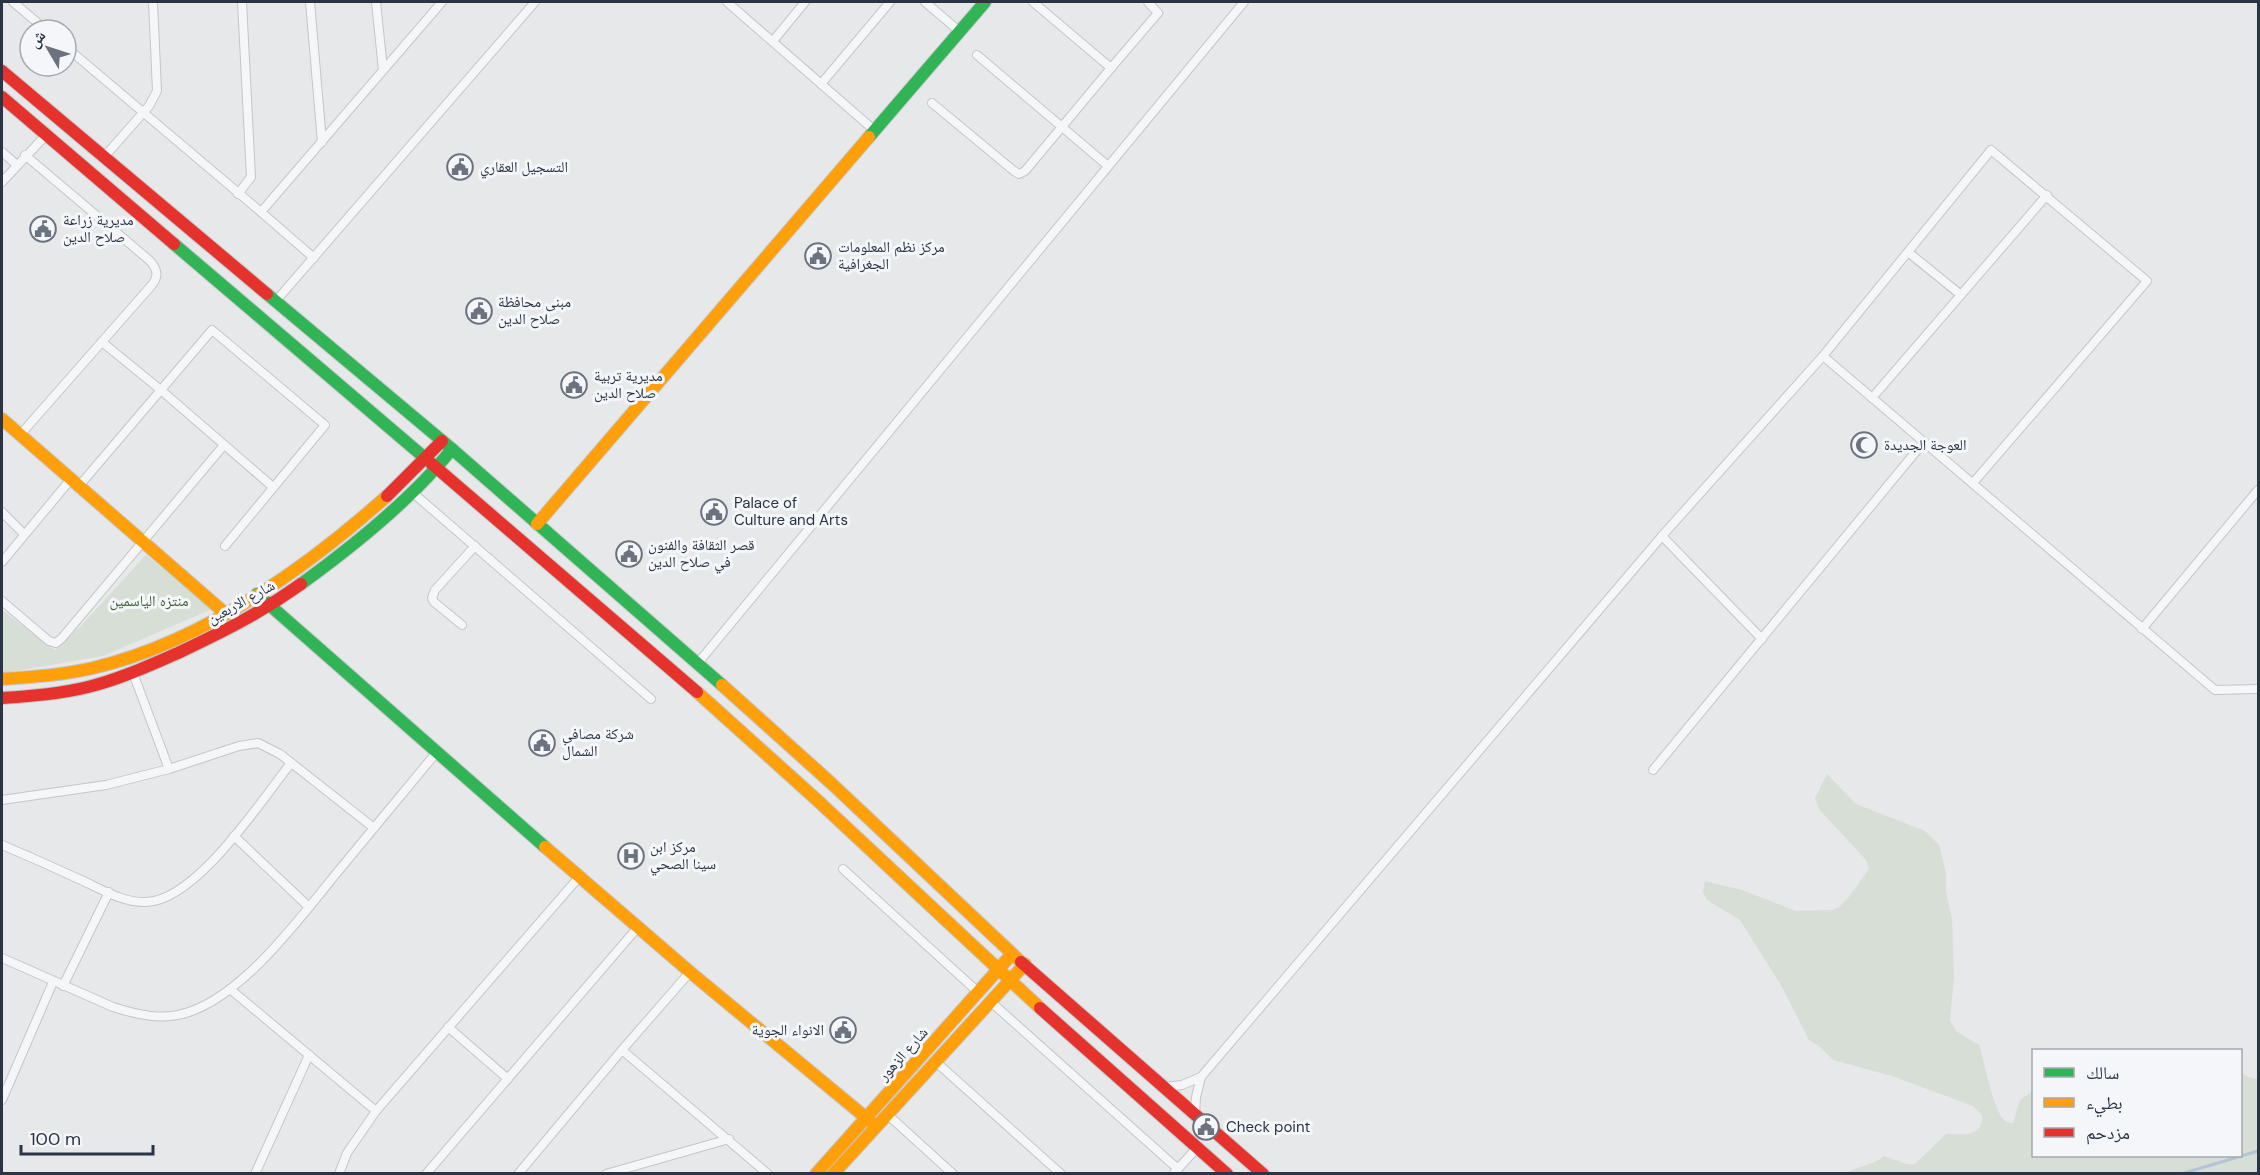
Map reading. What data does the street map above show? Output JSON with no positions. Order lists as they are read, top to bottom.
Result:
{
  "streets": {
    "main road": ["شارع الاربعين", "شارع الزهور"]
  },
  "parks": ["منتزه الياسمين"],
  "places": {
    "public building": [
      "التسجيل العقاري",
      "مديرية زراعة صلاح الدين",
      "مركز نظم المعلومات الجغرافية",
      "مبنى محافظة صلاح الدين",
      "مديرية تربية صلاح الدين",
      "Palace of Culture and Arts",
      "قصر الثقافة والفنون في صلاح الدين",
      "شركة مصافي الشمال",
      "الانواء الجوية",
      "Check point"
    ],
    "mosque": ["العوجة الجديدة"],
    "hospital": ["مركز ابن سينا الصحي"]
  },
  "legend": ["سالك", "بطيء", "مزدحم"],
  "scale_bar": "100 m",
  "north": "top left"
}
